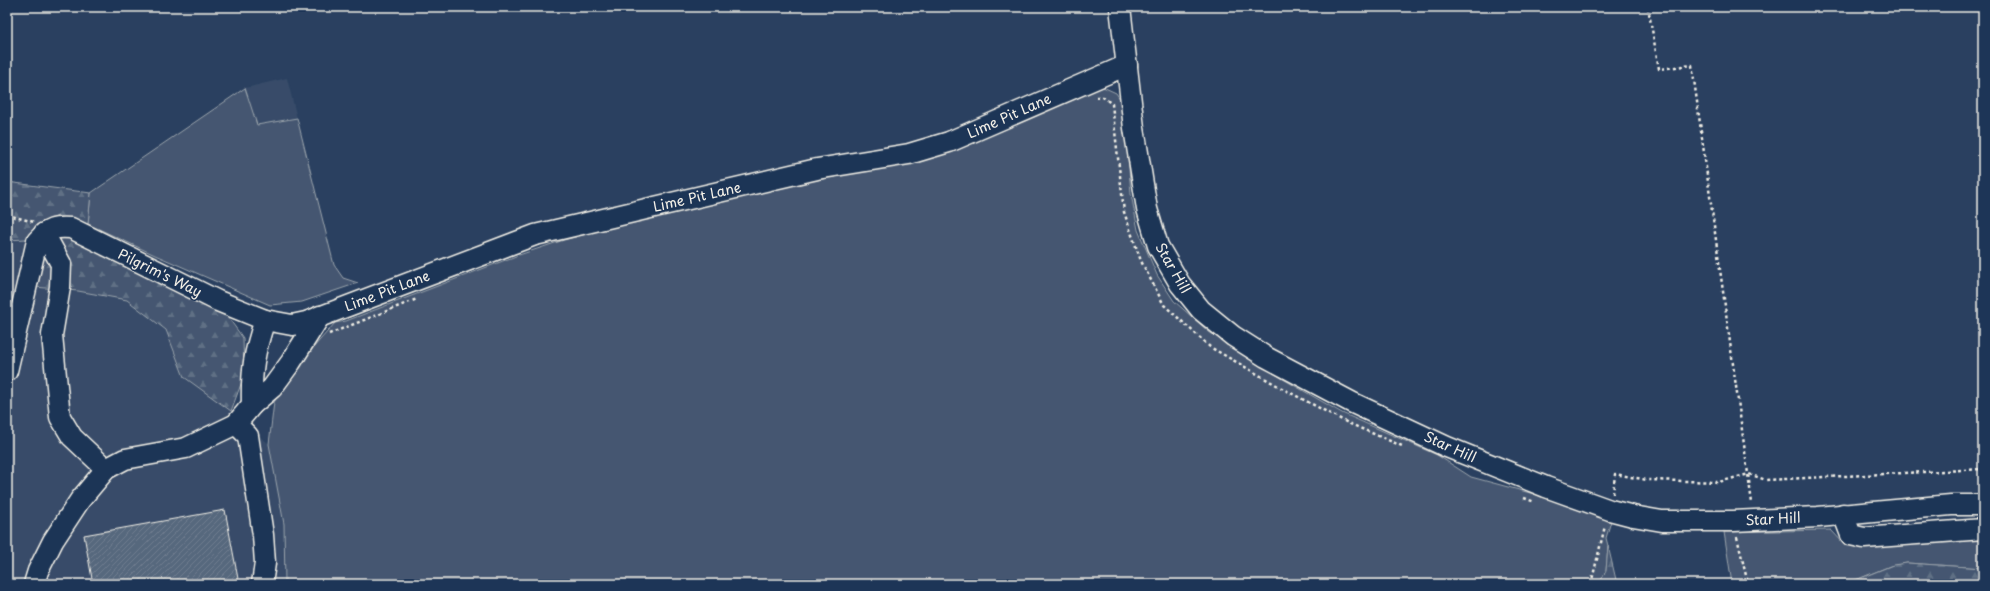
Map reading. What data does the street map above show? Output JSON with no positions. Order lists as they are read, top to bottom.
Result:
{
  "streets": {
    "street": ["Lime Pit Lane", "Star Hill", "Pilgrim's Way"]
  },
  "crossings": [
    ["Lime Pit Lane", "Star Hill"],
    ["Lime Pit Lane", "Pilgrim's Way"]
  ]
}
